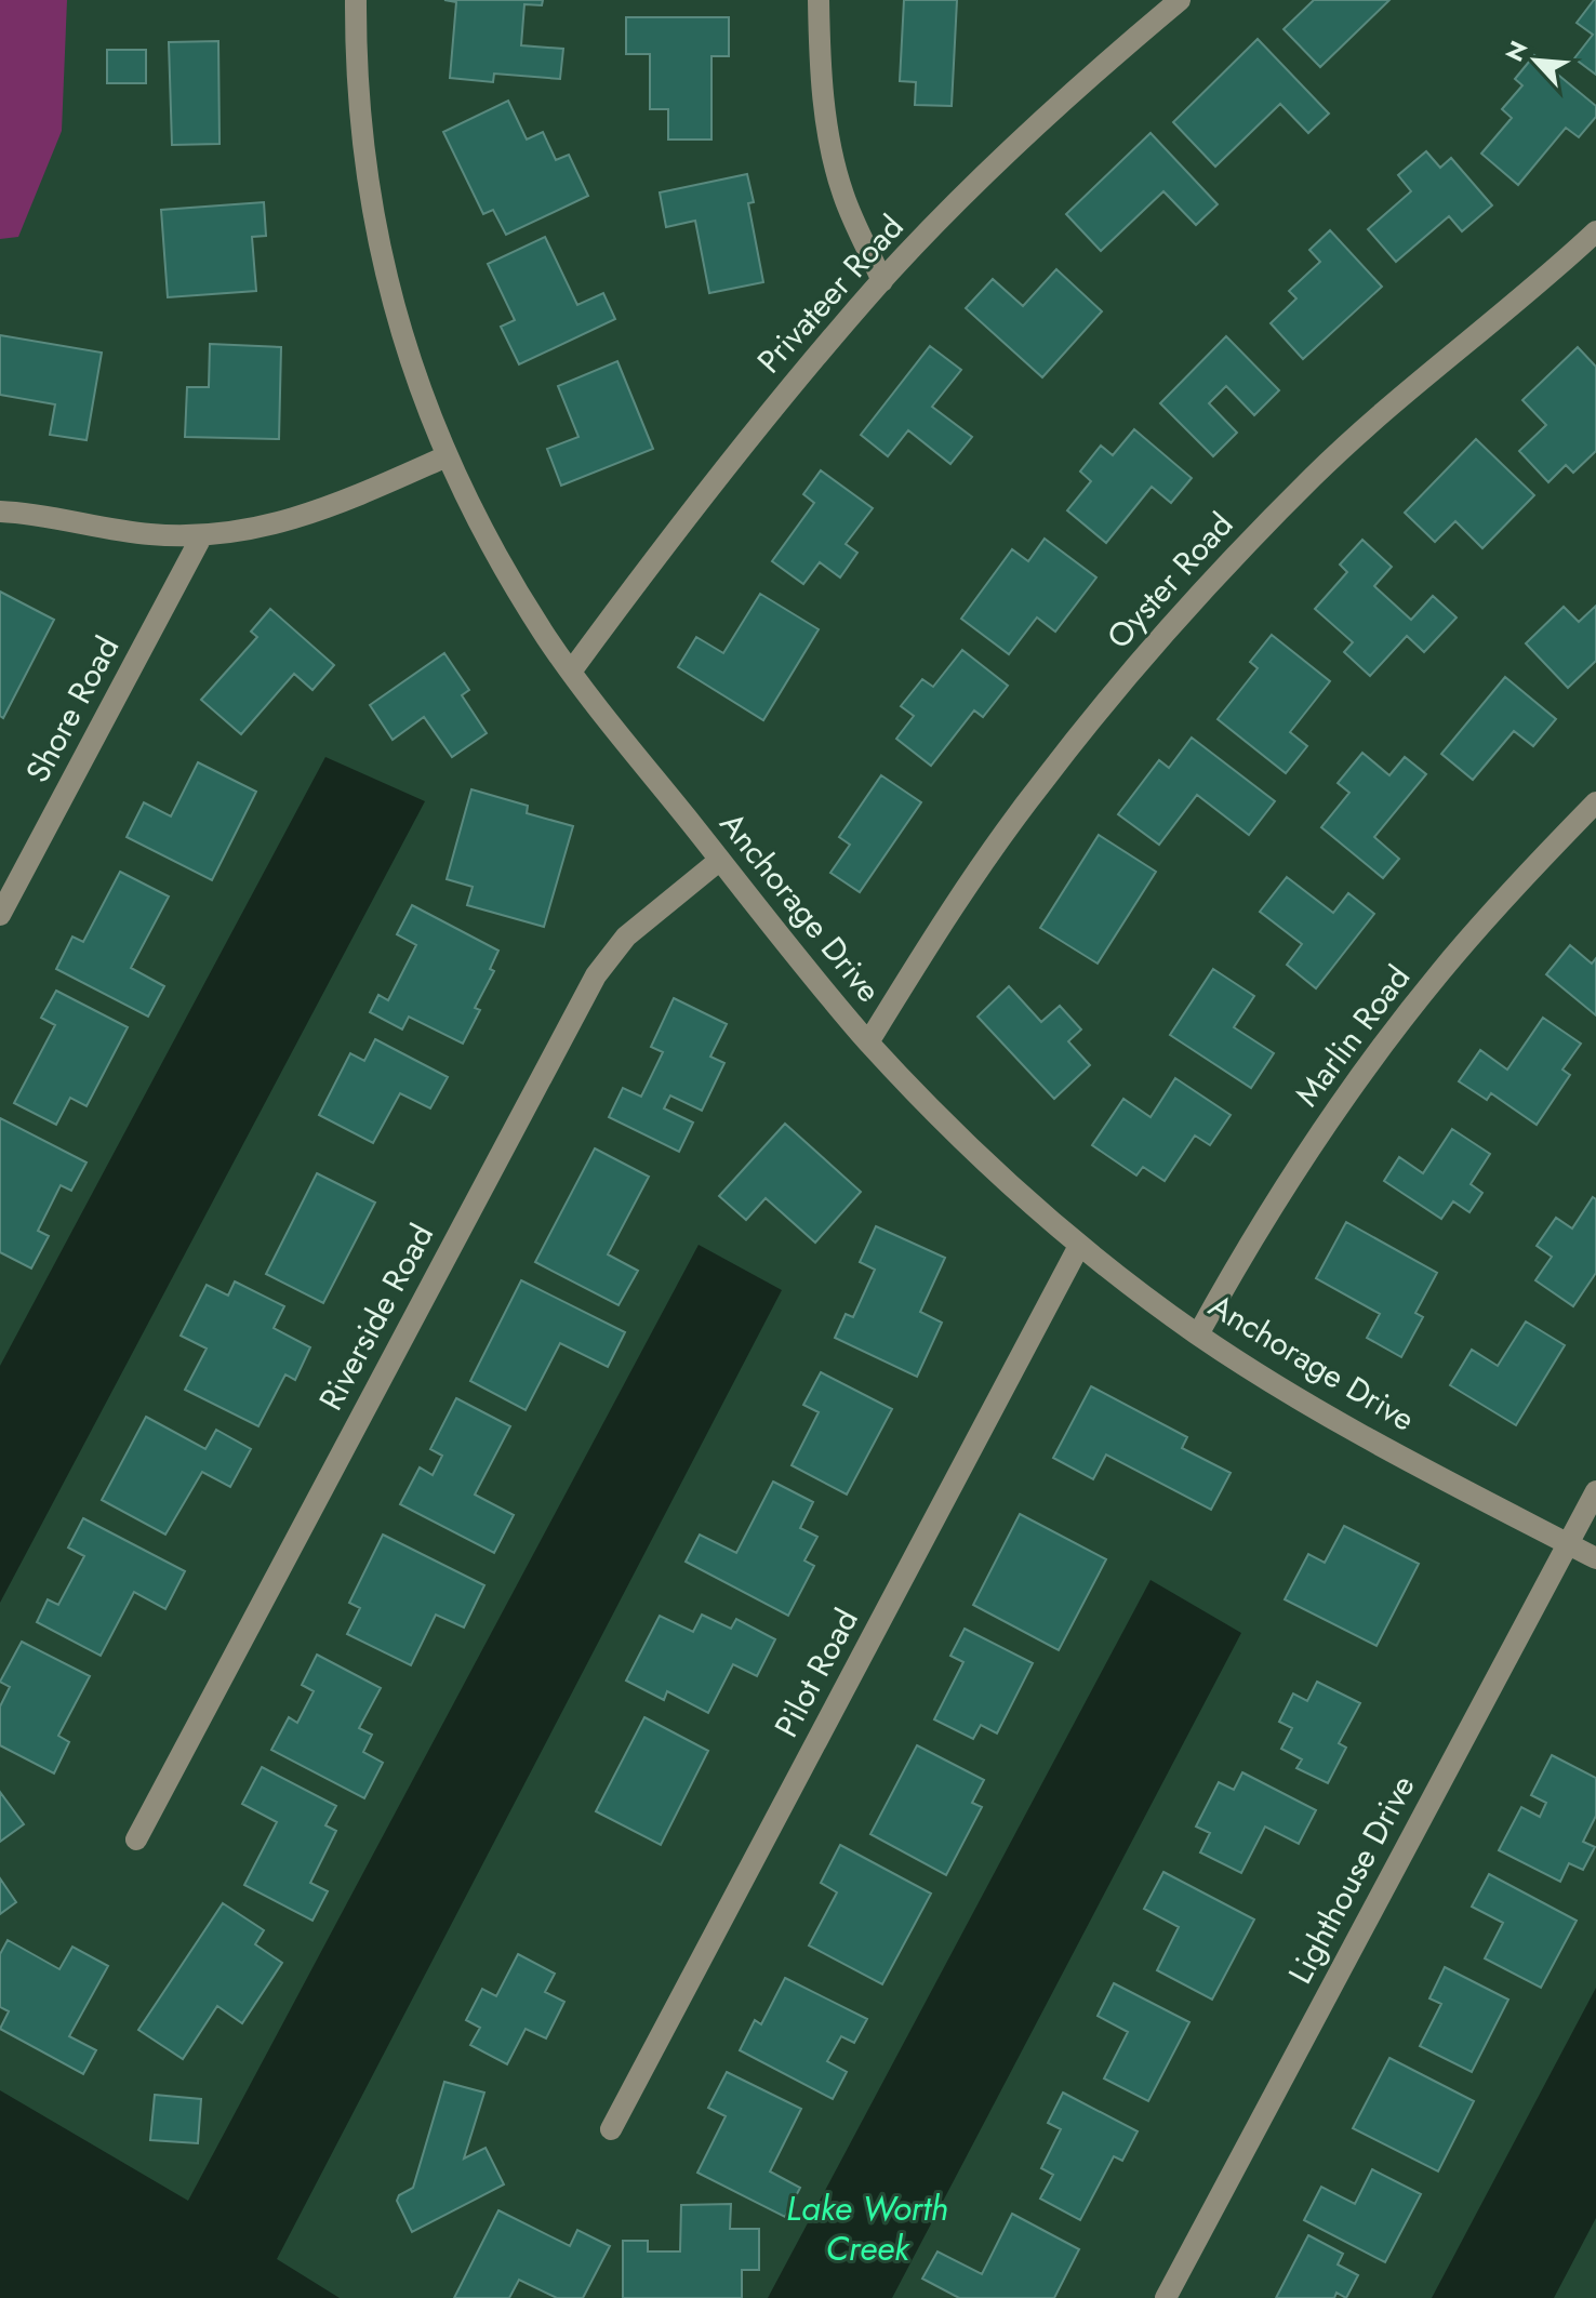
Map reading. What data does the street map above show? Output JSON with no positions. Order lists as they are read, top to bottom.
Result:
{
  "streets": {
    "street": [
      "Privateer Road",
      "Oyster Road",
      "Shore Road",
      "Anchorage Drive",
      "Marlin Road",
      "Riverside Road",
      "Pilot Road",
      "Lighthouse Drive"
    ]
  },
  "crossings": [
    ["Privateer Road", "Anchorage Drive"],
    ["Oyster Road", "Anchorage Drive"],
    ["Anchorage Drive", "Marlin Road"],
    ["Anchorage Drive", "Riverside Road"],
    ["Anchorage Drive", "Pilot Road"],
    ["Anchorage Drive", "Lighthouse Drive"]
  ],
  "water": ["Lake Worth Creek"],
  "north": "top left"
}
